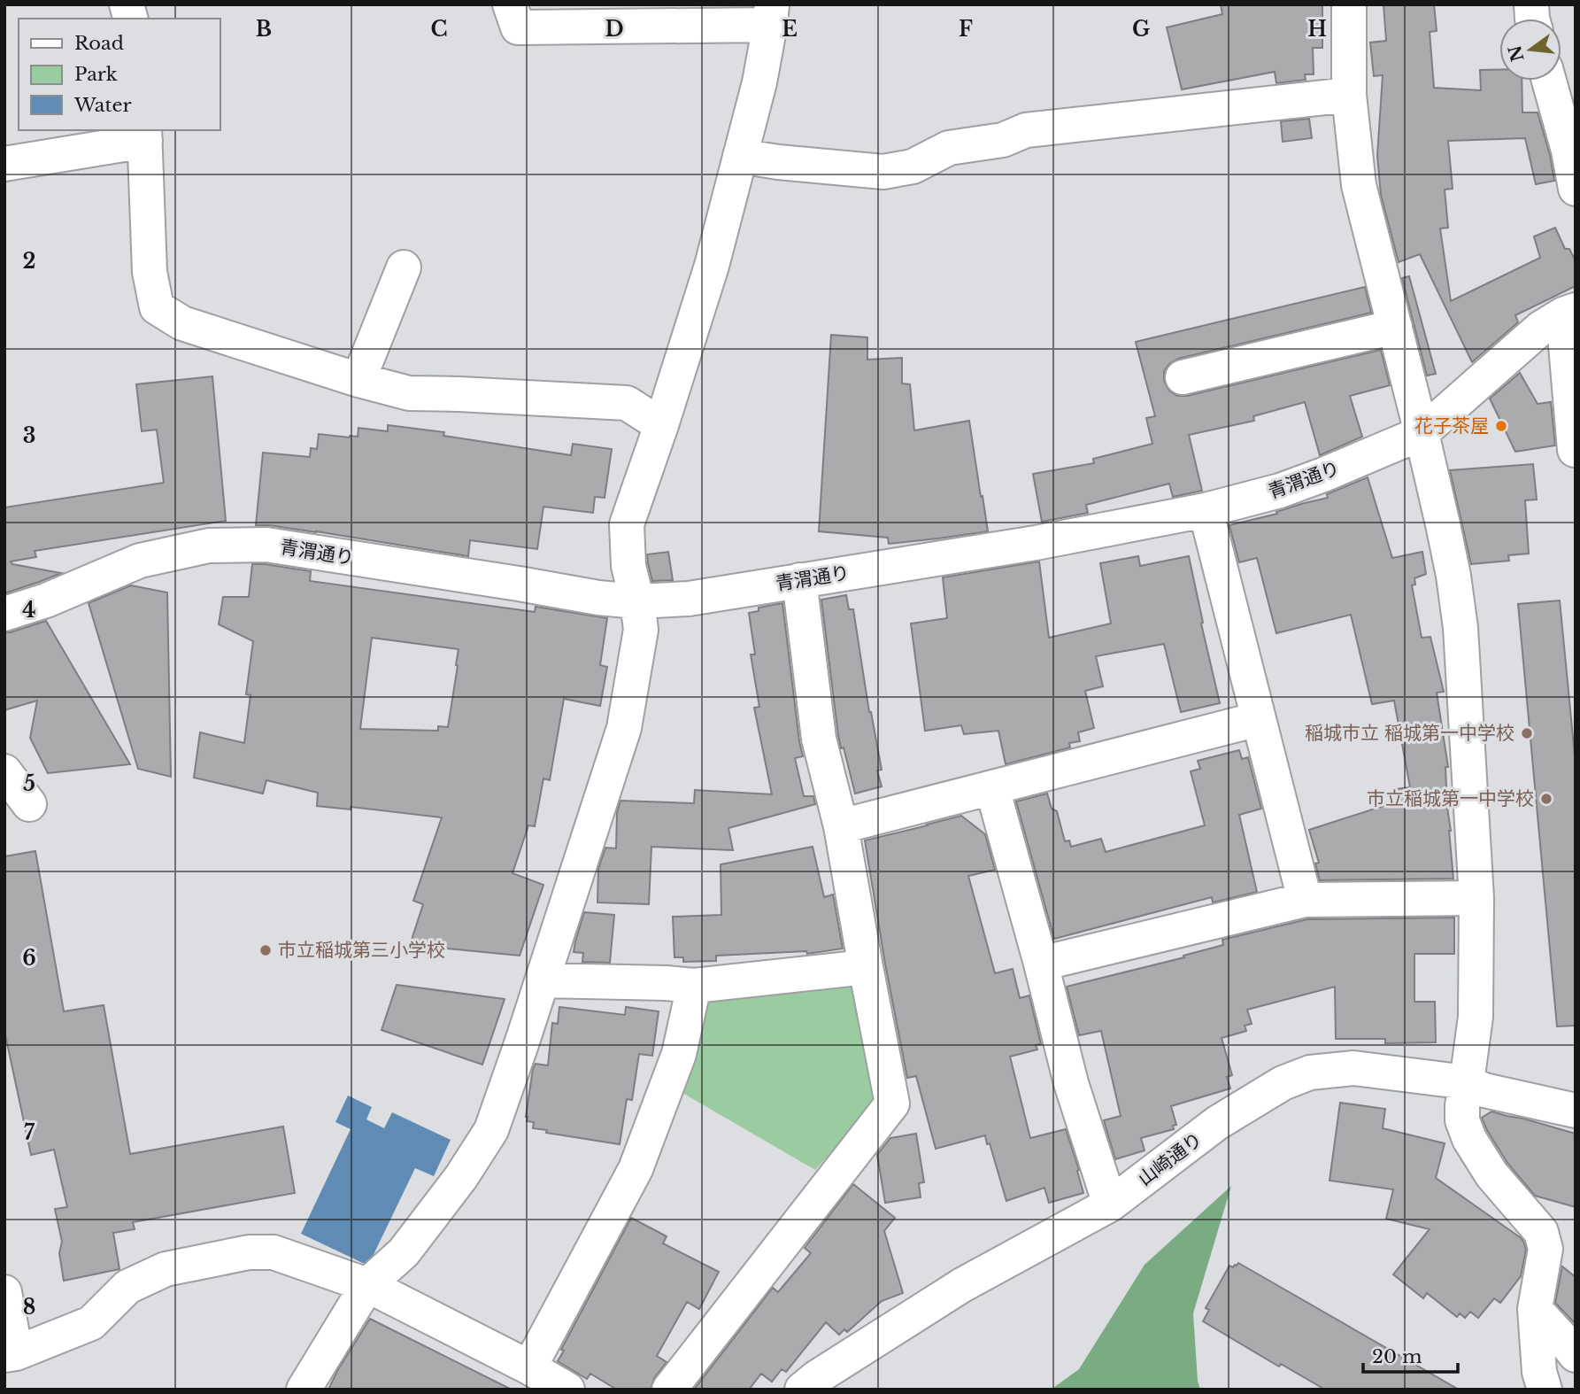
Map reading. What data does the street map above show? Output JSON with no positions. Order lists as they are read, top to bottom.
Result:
{
  "streets": {
    "street": ["青渭通り", "山崎通り"]
  },
  "places": [
    "花子茶屋",
    "稲城市立 稲城第一中学校",
    "市立稲城第一中学校",
    "市立稲城第三小学校"
  ],
  "legend": ["Road", "Park", "Water"],
  "scale_bar": "20 m",
  "north": "left",
  "grid": {
    "columns": [
      "B",
      "C",
      "D",
      "E",
      "F",
      "G",
      "H"
    ],
    "rows": [
      "2",
      "3",
      "4",
      "5",
      "6",
      "7",
      "8"
    ]
  }
}
